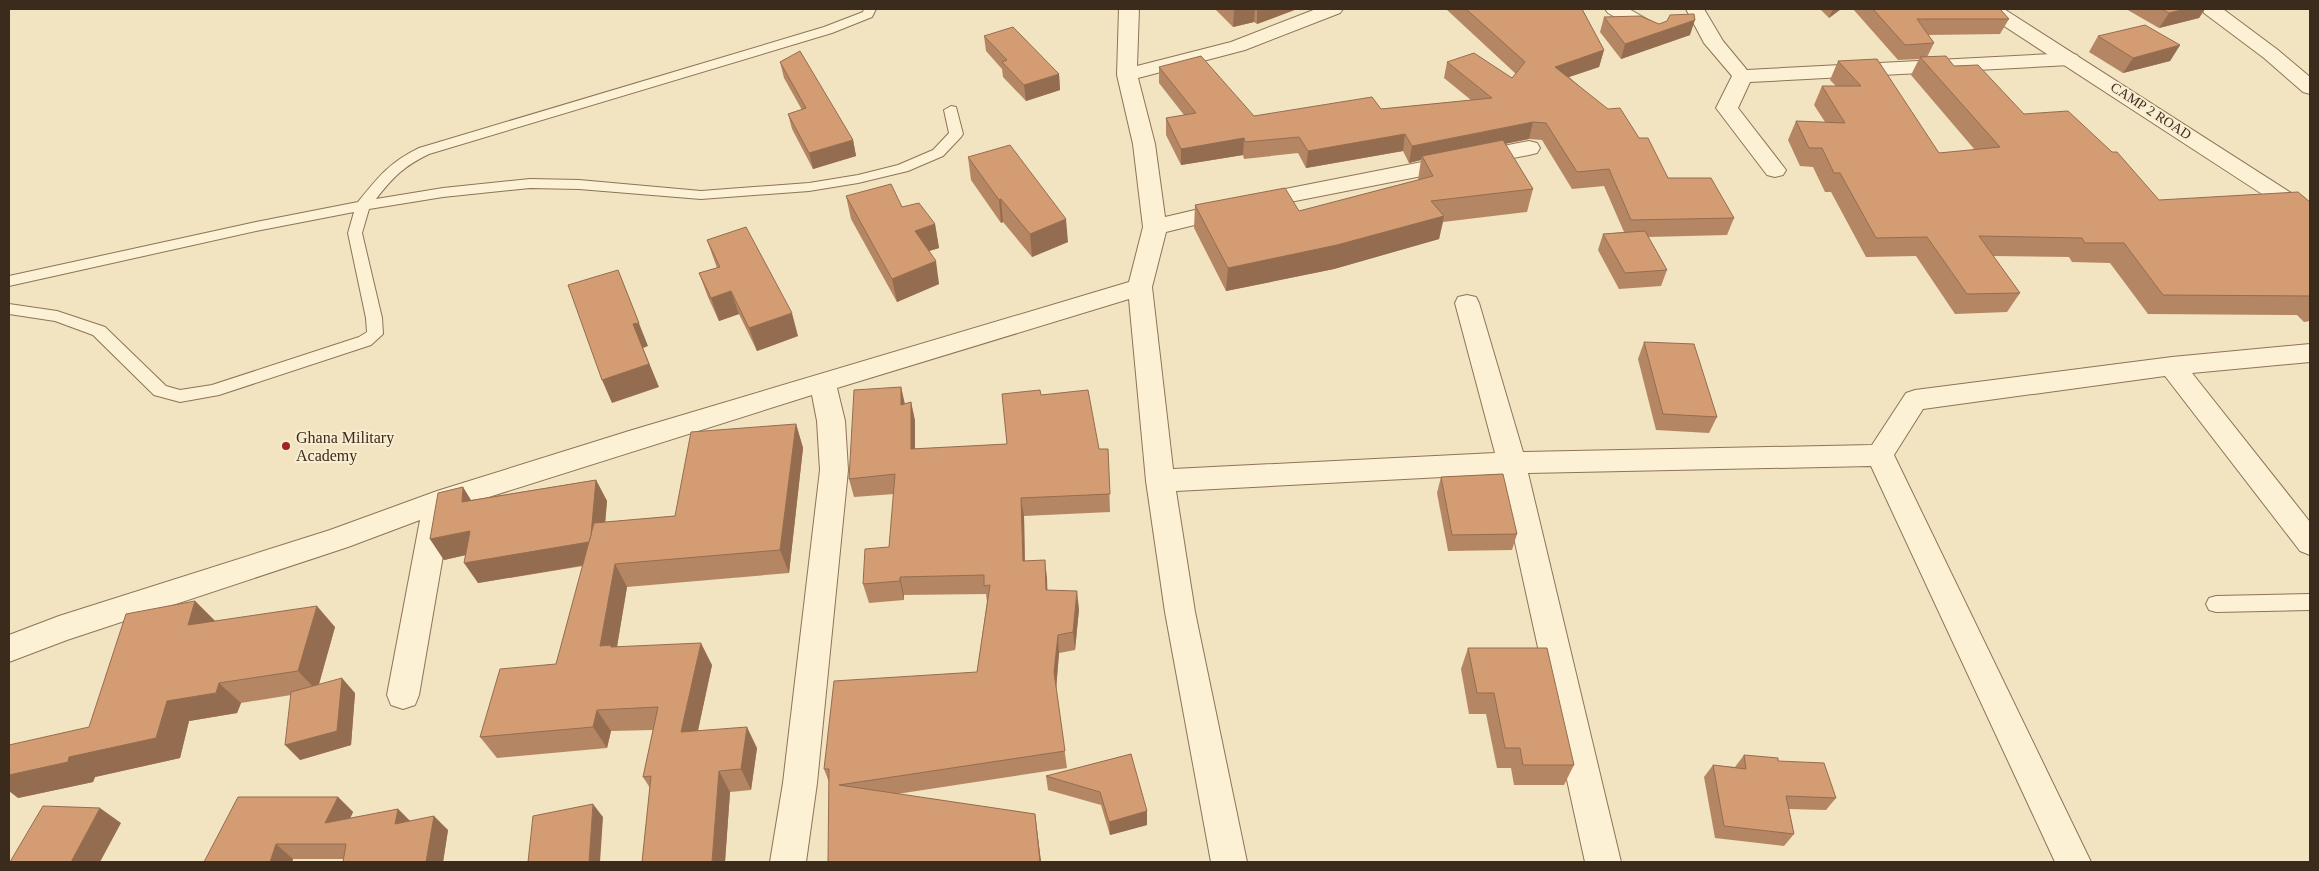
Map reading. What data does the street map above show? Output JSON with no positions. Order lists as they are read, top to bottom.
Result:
{
  "streets": {
    "street": ["CAMP 2 ROAD"]
  },
  "places": ["Ghana Military Academy"]
}
